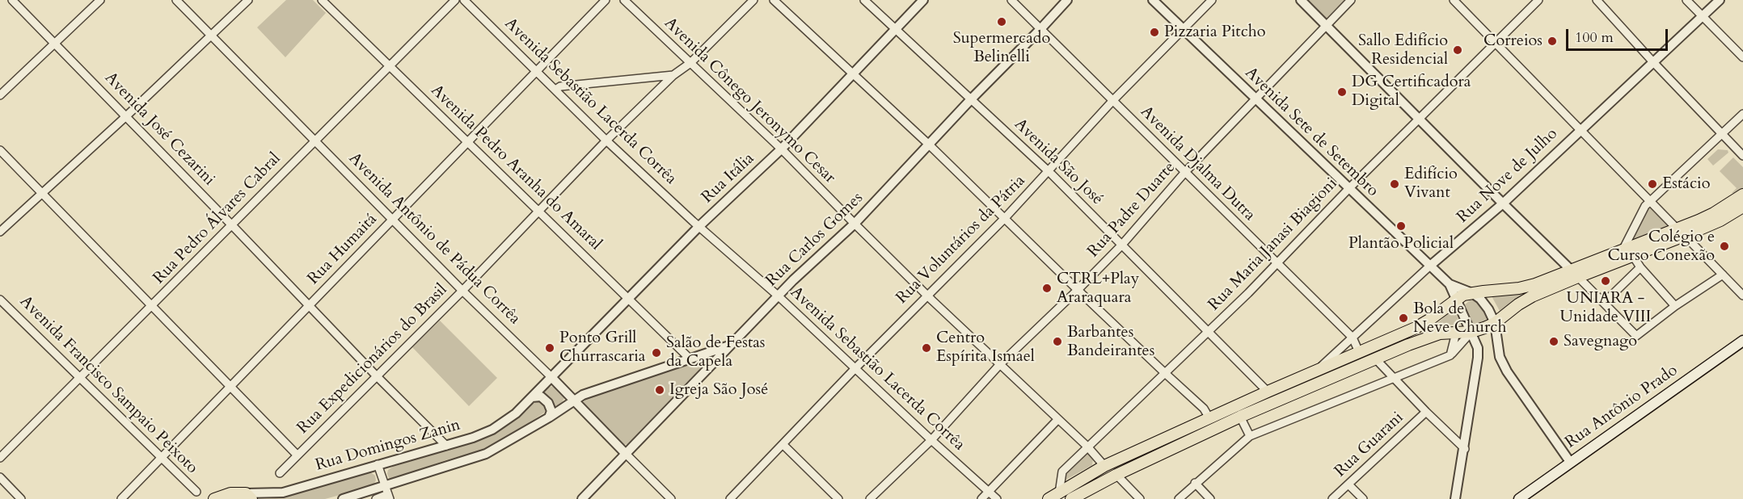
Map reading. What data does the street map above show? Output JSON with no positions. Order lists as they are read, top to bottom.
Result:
{
  "streets": {
    "main road": ["Rua Antônio Prado", "Rua Domingos Zanin"],
    "street": [
      "Avenida Cônego Jeronymo Cesar",
      "Avenida Sebastião Lacerda Corrêa",
      "Avenida José Cezarini",
      "Avenida Sete de Setembro",
      "Avenida São José",
      "Avenida Djalma Dutra",
      "Avenida Pedro Aranha do Amaral",
      "Rua Nove de Julho",
      "Rua Itália",
      "Rua Padre Duarte",
      "Rua Pedro Álvares Cabral",
      "Avenida Antônio de Pádua Corrêa",
      "Rua Carlos Gomes",
      "Rua Voluntários da Pátria",
      "Rua Maria Janasi Biagioni",
      "Rua Humaitá",
      "Rua Expedicionários do Brasil",
      "Avenida Francisco Sampaio Peixoto",
      "Rua Guarani"
    ]
  },
  "crossings": [
    ["Avenida Cônego Jeronymo Cesar", "Rua Itália"],
    ["Avenida Cônego Jeronymo Cesar", "Rua Padre Duarte"],
    ["Avenida Cônego Jeronymo Cesar", "Rua Carlos Gomes"],
    ["Avenida Cônego Jeronymo Cesar", "Rua Voluntários da Pátria"],
    ["Avenida Cônego Jeronymo Cesar", "Rua Maria Janasi Biagioni"],
    ["Avenida Cônego Jeronymo Cesar", "Rua Expedicionários do Brasil"],
    ["Avenida Sebastião Lacerda Corrêa", "Rua Itália"],
    ["Avenida Sebastião Lacerda Corrêa", "Rua Padre Duarte"],
    ["Avenida Sebastião Lacerda Corrêa", "Rua Carlos Gomes"],
    ["Avenida Sebastião Lacerda Corrêa", "Rua Voluntários da Pátria"],
    ["Avenida Sebastião Lacerda Corrêa", "Rua Humaitá"],
    ["Avenida Sebastião Lacerda Corrêa", "Rua Expedicionários do Brasil"],
    ["Avenida José Cezarini", "Rua Pedro Álvares Cabral"],
    ["Avenida José Cezarini", "Rua Humaitá"],
    ["Avenida José Cezarini", "Rua Expedicionários do Brasil"],
    ["Avenida José Cezarini", "Rua Domingos Zanin"],
    ["Avenida Sete de Setembro", "Rua Nove de Julho"],
    ["Avenida Sete de Setembro", "Rua Padre Duarte"],
    ["Avenida Sete de Setembro", "Rua Voluntários da Pátria"],
    ["Avenida Sete de Setembro", "Rua Maria Janasi Biagioni"],
    ["Avenida São José", "Rua Itália"],
    ["Avenida São José", "Rua Padre Duarte"],
    ["Avenida São José", "Rua Carlos Gomes"],
    ["Avenida São José", "Rua Voluntários da Pátria"],
    ["Avenida São José", "Rua Maria Janasi Biagioni"],
    ["Avenida Djalma Dutra", "Rua Nove de Julho"],
    ["Avenida Djalma Dutra", "Rua Padre Duarte"],
    ["Avenida Djalma Dutra", "Rua Carlos Gomes"],
    ["Avenida Djalma Dutra", "Rua Voluntários da Pátria"],
    ["Avenida Djalma Dutra", "Rua Maria Janasi Biagioni"],
    ["Avenida Pedro Aranha do Amaral", "Rua Itália"],
    ["Avenida Pedro Aranha do Amaral", "Rua Pedro Álvares Cabral"],
    ["Avenida Pedro Aranha do Amaral", "Rua Humaitá"],
    ["Avenida Pedro Aranha do Amaral", "Rua Expedicionários do Brasil"],
    ["Rua Itália", "Avenida Antônio de Pádua Corrêa"],
    ["Rua Itália", "Rua Domingos Zanin"],
    ["Rua Pedro Álvares Cabral", "Avenida Antônio de Pádua Corrêa"],
    ["Rua Pedro Álvares Cabral", "Avenida Francisco Sampaio Peixoto"],
    ["Avenida Antônio de Pádua Corrêa", "Rua Carlos Gomes"],
    ["Avenida Antônio de Pádua Corrêa", "Rua Humaitá"],
    ["Avenida Antônio de Pádua Corrêa", "Rua Expedicionários do Brasil"],
    ["Avenida Antônio de Pádua Corrêa", "Rua Domingos Zanin"],
    ["Rua Humaitá", "Avenida Francisco Sampaio Peixoto"]
  ],
  "places": [
    "Supermercado Belinelli",
    "Pizzaria Pitcho",
    "Correios",
    "Sallo Edifício Residencial",
    "DG Certificadora Digital",
    "Edifício Vivant",
    "Estácio",
    "Plantão Policial",
    "Colégio e Curso Conexão",
    "UNIARA - Unidade VIII",
    "CTRL+Play Araraquara",
    "Bola de Neve Church",
    "Barbantes Bandeirantes",
    "Savegnago",
    "Ponto Grill Churrascaria",
    "Centro Espírita Ismael",
    "Salão de Festas da Capela",
    "Igreja São José"
  ],
  "scale_bar": "100 m"
}
